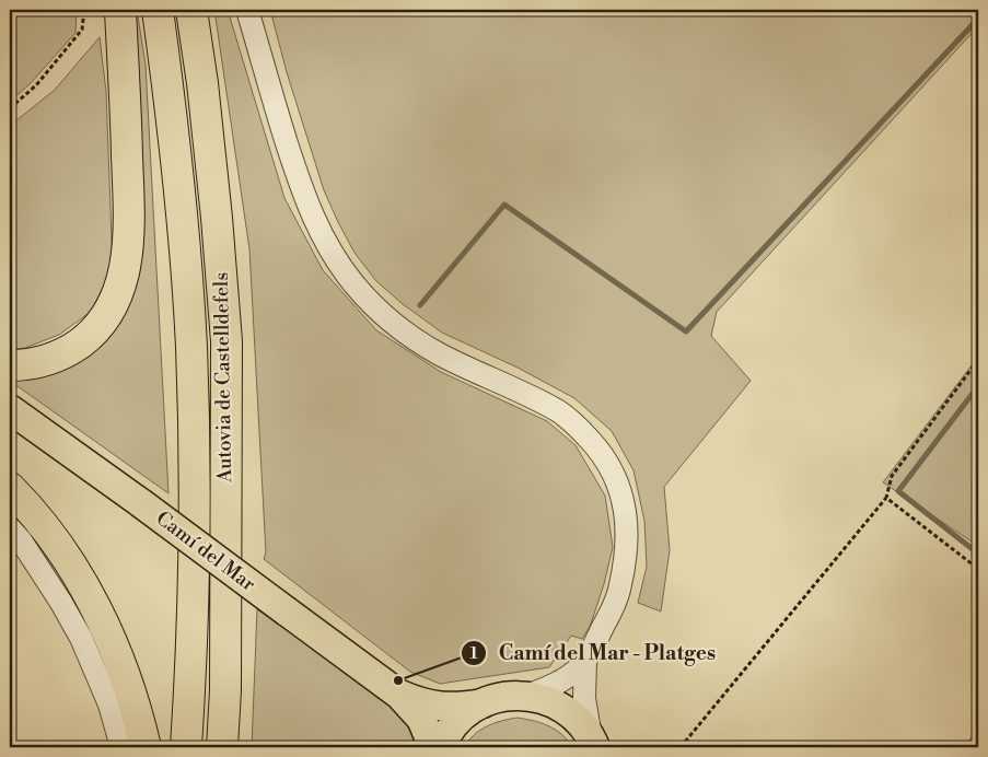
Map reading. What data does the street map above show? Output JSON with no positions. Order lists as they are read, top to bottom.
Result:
{
  "streets": {
    "highway": ["Autovia de Castelldefels"],
    "main road": ["Camí del Mar"]
  },
  "places": ["Camí del Mar - Platges"]
}
